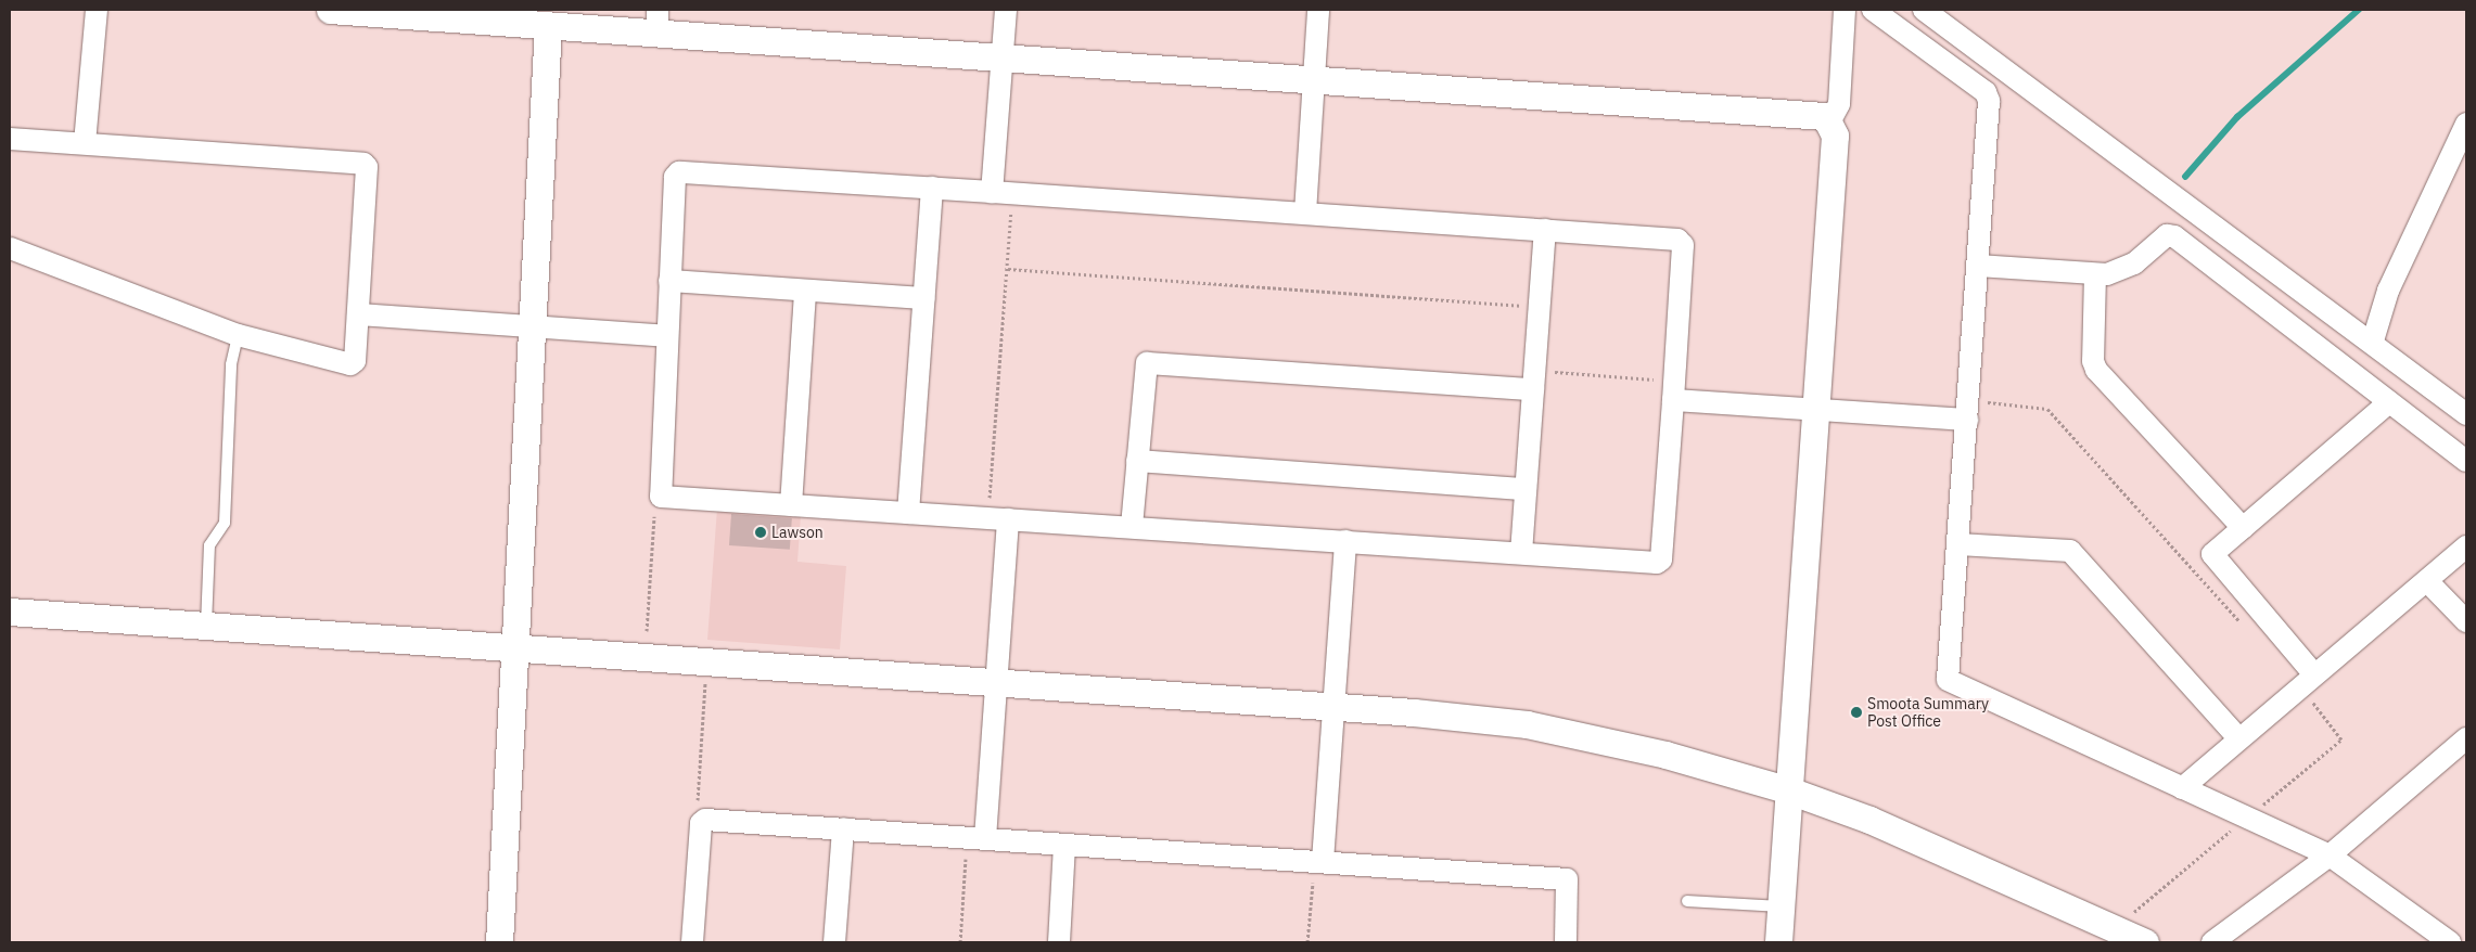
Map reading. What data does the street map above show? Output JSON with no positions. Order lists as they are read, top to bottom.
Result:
{
  "places": ["Lawson", "Smoota Summary Post Office"]
}
